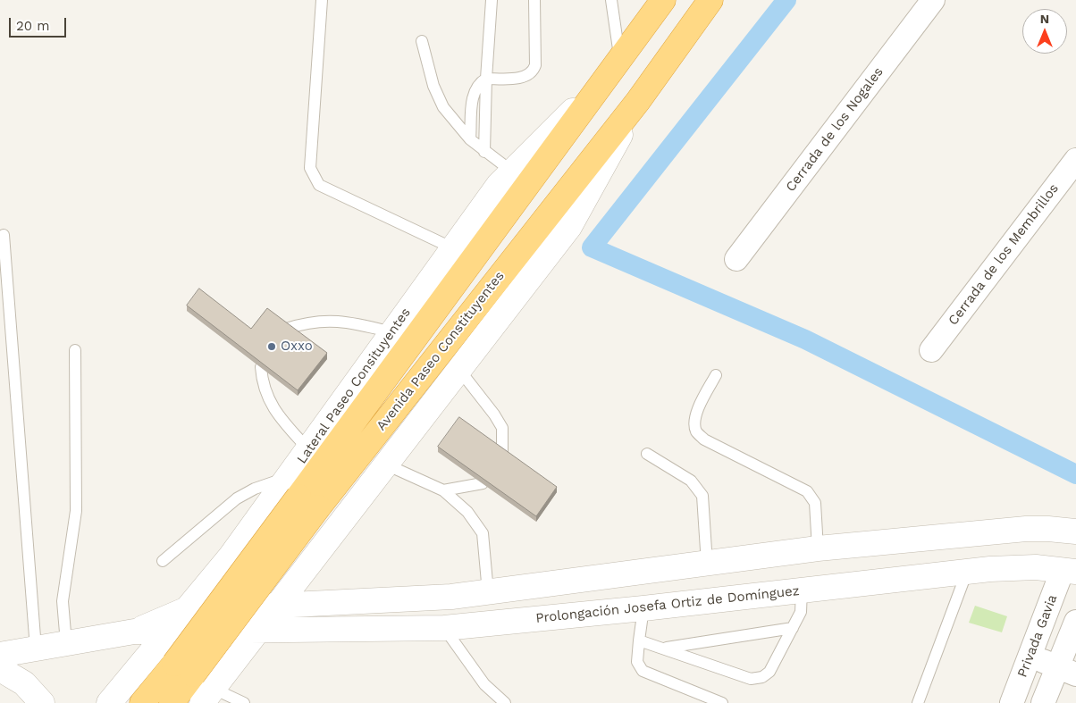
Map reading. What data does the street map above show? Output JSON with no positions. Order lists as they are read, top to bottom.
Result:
{
  "streets": {
    "highway": ["Avenida Paseo Constituyentes"],
    "street": [
      "Cerrada de los Nogales",
      "Cerrada de los Membrillos",
      "Lateral Paseo Consituyentes",
      "Prolongación Josefa Ortiz de Domínguez",
      "Privada Gavia"
    ]
  },
  "crossings": [
    ["Avenida Paseo Constituyentes", "Lateral Paseo Consituyentes"],
    ["Lateral Paseo Consituyentes", "Prolongación Josefa Ortiz de Domínguez"],
    ["Prolongación Josefa Ortiz de Domínguez", "Privada Gavia"]
  ],
  "places": ["Oxxo"],
  "scale_bar": "20 m",
  "north": "top"
}
